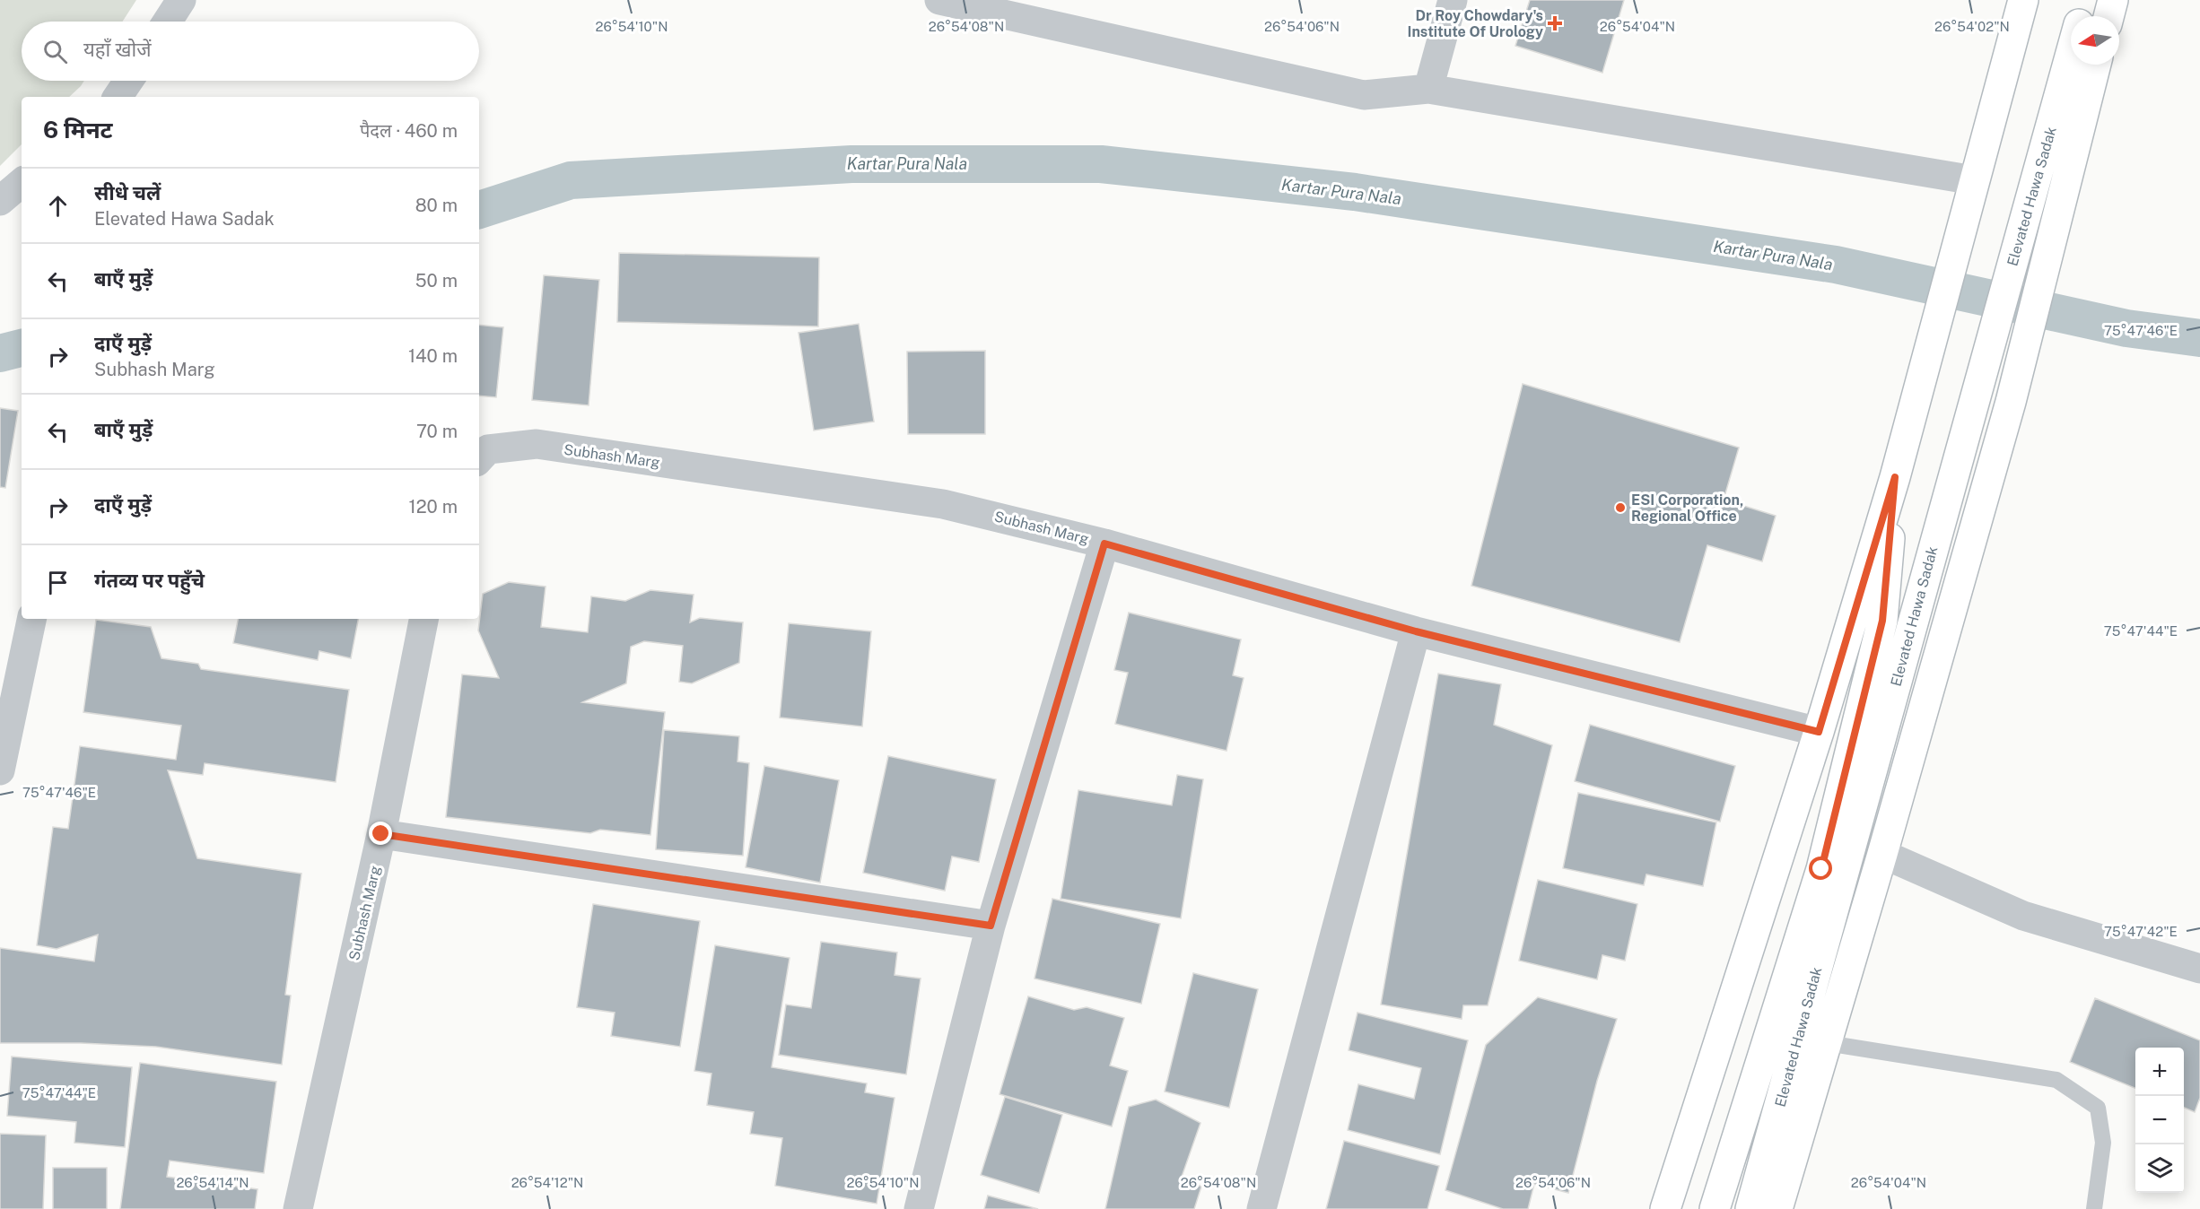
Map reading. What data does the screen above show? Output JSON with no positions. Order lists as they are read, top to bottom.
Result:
{
  "streets": {
    "main road": ["Elevated Hawa Sadak"],
    "street": ["Subhash Marg"]
  },
  "water": ["Kartar Pura Nala"],
  "places": {
    "health": ["Dr Roy Chowdary's Institute Of Urology"],
    "other": ["ESI Corporation, Regional Office"]
  },
  "north": "left",
  "page": {
    "search": "यहाँ खोजें",
    "heading": ["6 मिनट", "पैदल · 460 m"],
    "list": [
      ["सीधे चलें", "Elevated Hawa Sadak", "80 m"],
      ["बाएँ मुड़ें", "50 m"],
      ["दाएँ मुड़ें", "Subhash Marg", "140 m"],
      ["बाएँ मुड़ें", "70 m"],
      ["दाएँ मुड़ें", "120 m"],
      "गंतव्य पर पहुँचे"
    ],
    "map_buttons": ["+", "−"]
  },
  "coordinates": [
    "26°54'10\"N",
    "26°54'08\"N",
    "26°54'06\"N",
    "26°54'04\"N",
    "26°54'02\"N",
    "75°47'46\"E",
    "75°47'44\"E",
    "75°47'42\"E",
    "26°54'14\"N",
    "26°54'12\"N"
  ]
}
